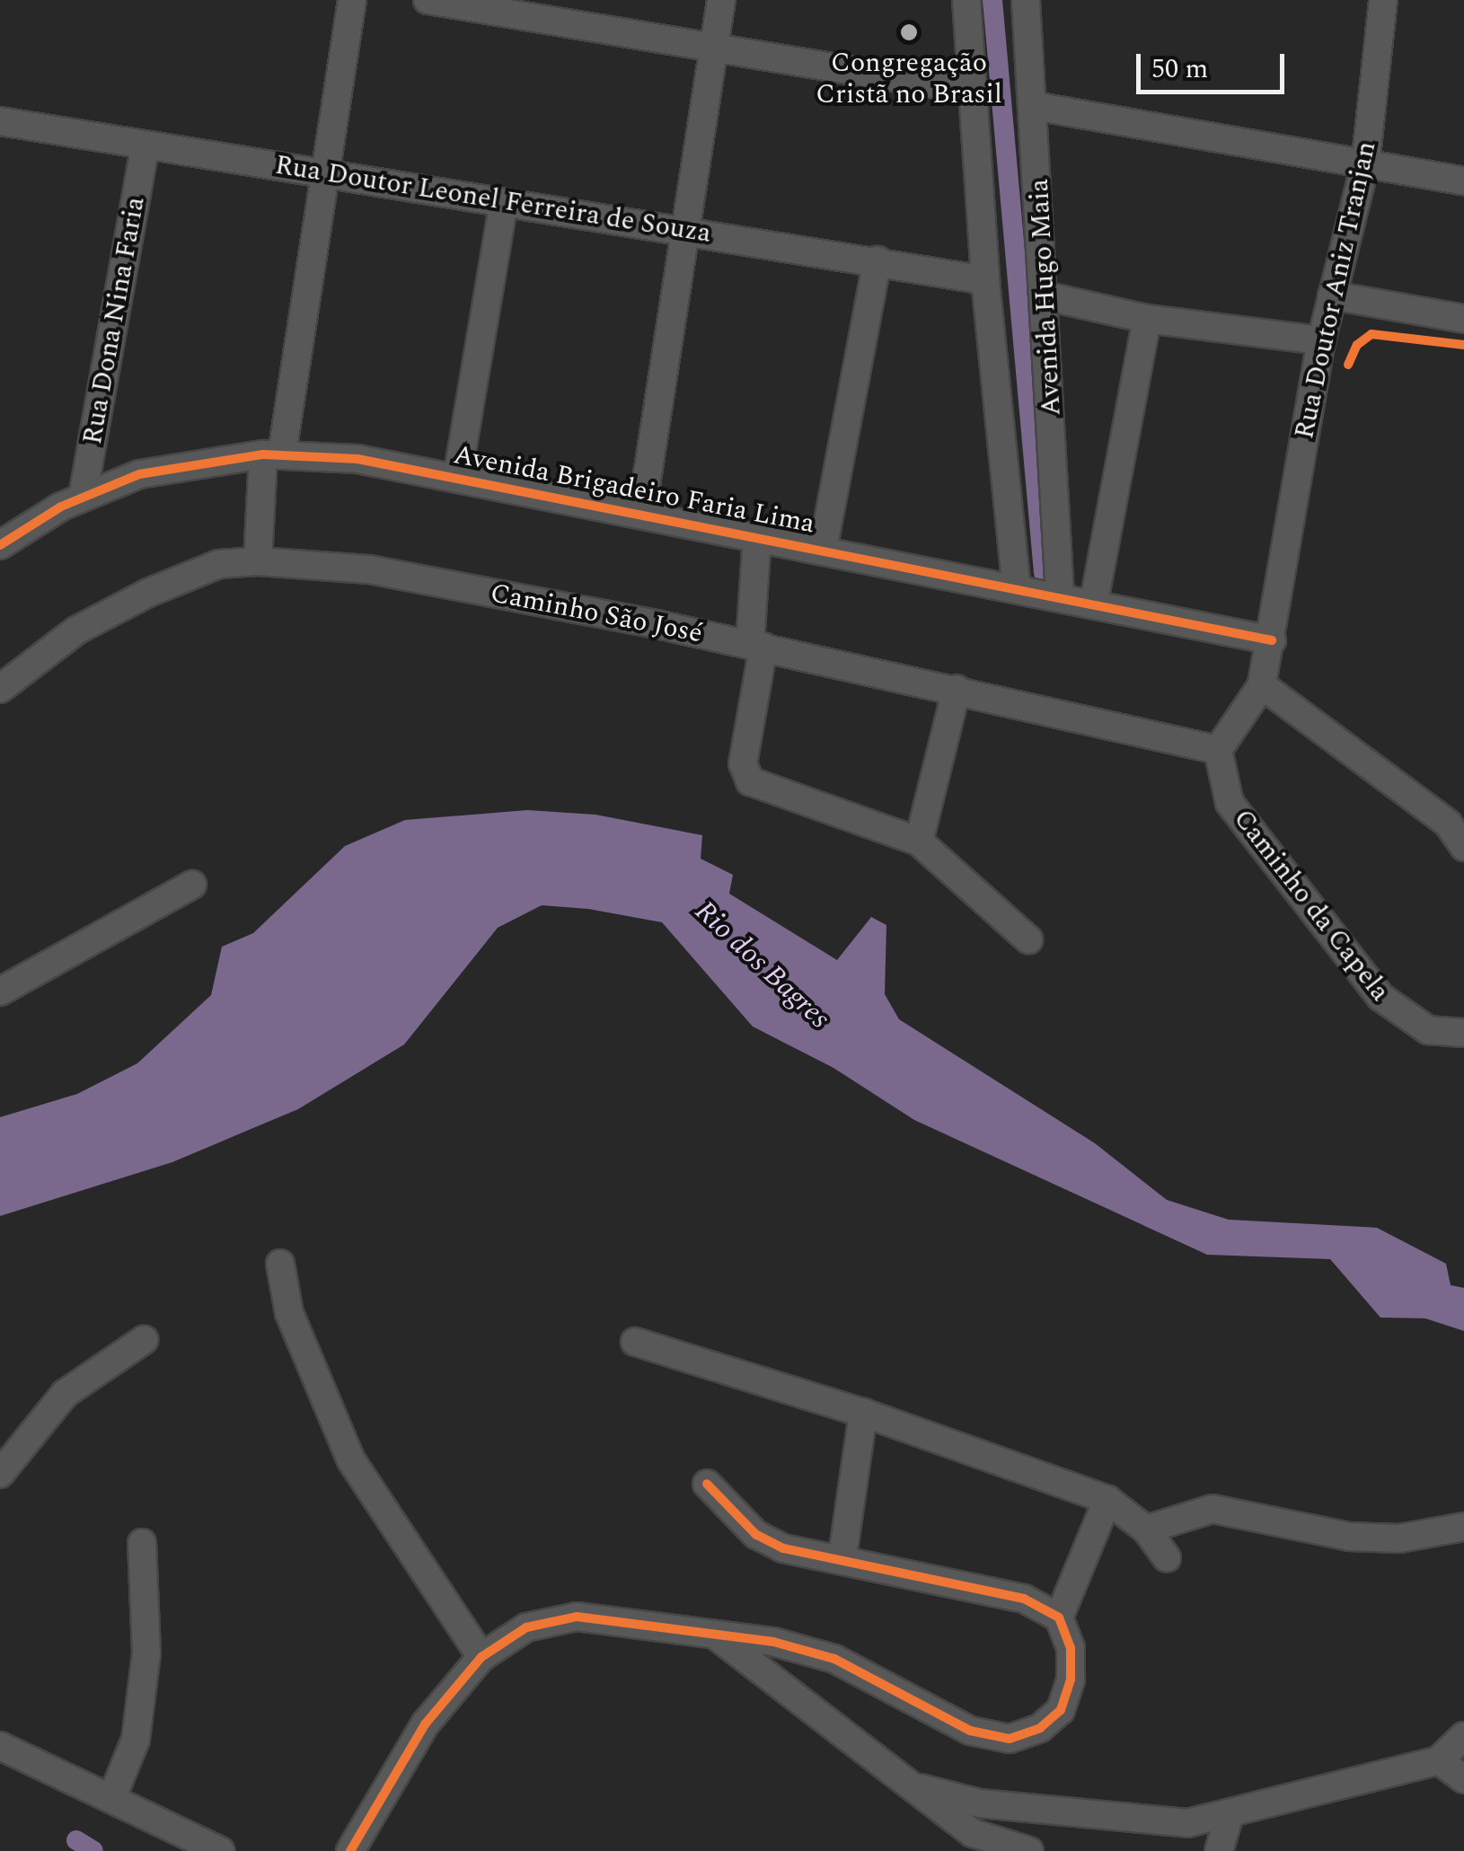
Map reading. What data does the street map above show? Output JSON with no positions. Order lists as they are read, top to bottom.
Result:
{
  "streets": {
    "street": [
      "Rua Doutor Leonel Ferreira de Souza",
      "Rua Doutor Aniz Tranjan",
      "Avenida Hugo Maia",
      "Rua Dona Nina Faria",
      "Avenida Brigadeiro Faria Lima",
      "Caminho São José",
      "Caminho da Capela"
    ]
  },
  "crossings": [
    ["Rua Doutor Leonel Ferreira de Souza", "Avenida Hugo Maia"],
    ["Rua Doutor Leonel Ferreira de Souza", "Rua Dona Nina Faria"],
    ["Rua Doutor Aniz Tranjan", "Avenida Brigadeiro Faria Lima"],
    ["Avenida Hugo Maia", "Avenida Brigadeiro Faria Lima"],
    ["Rua Dona Nina Faria", "Avenida Brigadeiro Faria Lima"],
    ["Caminho São José", "Caminho da Capela"]
  ],
  "water": ["Rio dos Bagres"],
  "places": ["Congregação Cristã no Brasil"],
  "scale_bar": "50 m"
}
